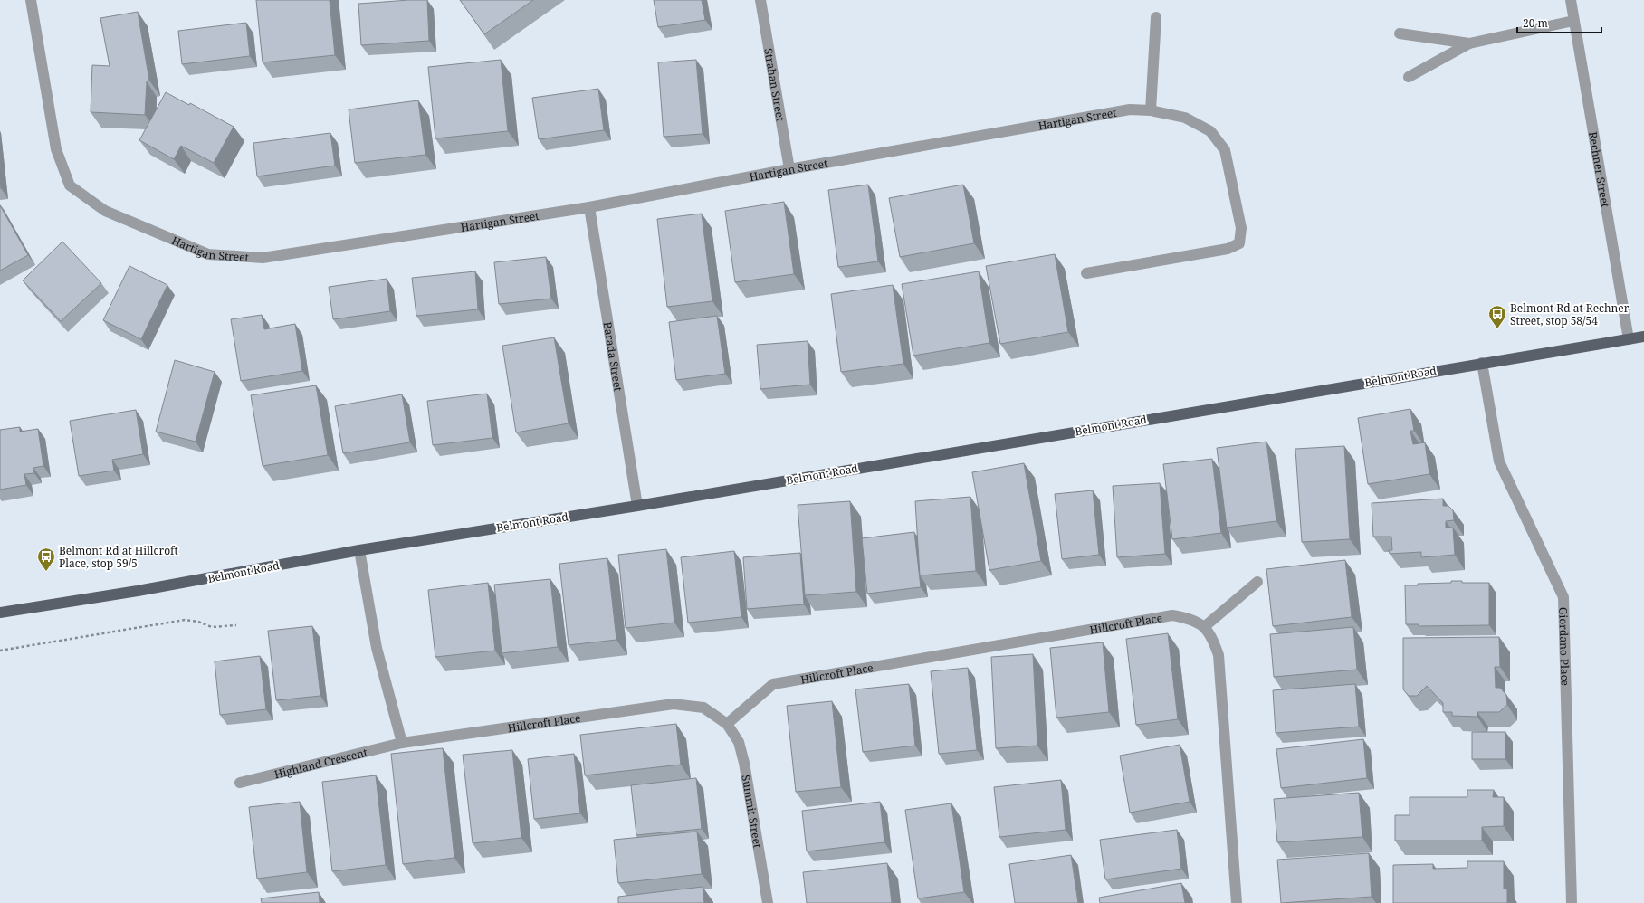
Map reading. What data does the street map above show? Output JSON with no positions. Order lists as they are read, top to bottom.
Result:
{
  "streets": {
    "main road": ["Belmont Road"],
    "street": [
      "Strahan Street",
      "Hartigan Street",
      "Rechner Street",
      "Barada Street",
      "Hillcroft Place",
      "Giordano Place",
      "Highland Crescent",
      "Summit Street"
    ]
  },
  "crossings": [
    ["Strahan Street", "Hartigan Street"],
    ["Hartigan Street", "Barada Street"],
    ["Rechner Street", "Belmont Road"],
    ["Barada Street", "Belmont Road"],
    ["Belmont Road", "Giordano Place"],
    ["Hillcroft Place", "Highland Crescent"],
    ["Hillcroft Place", "Summit Street"]
  ],
  "places": {
    "bus stop": ["Belmont Rd at Rechner Street, stop 58/54", "Belmont Rd at Hillcroft Place, stop 59/5"]
  },
  "scale_bar": "20 m"
}
